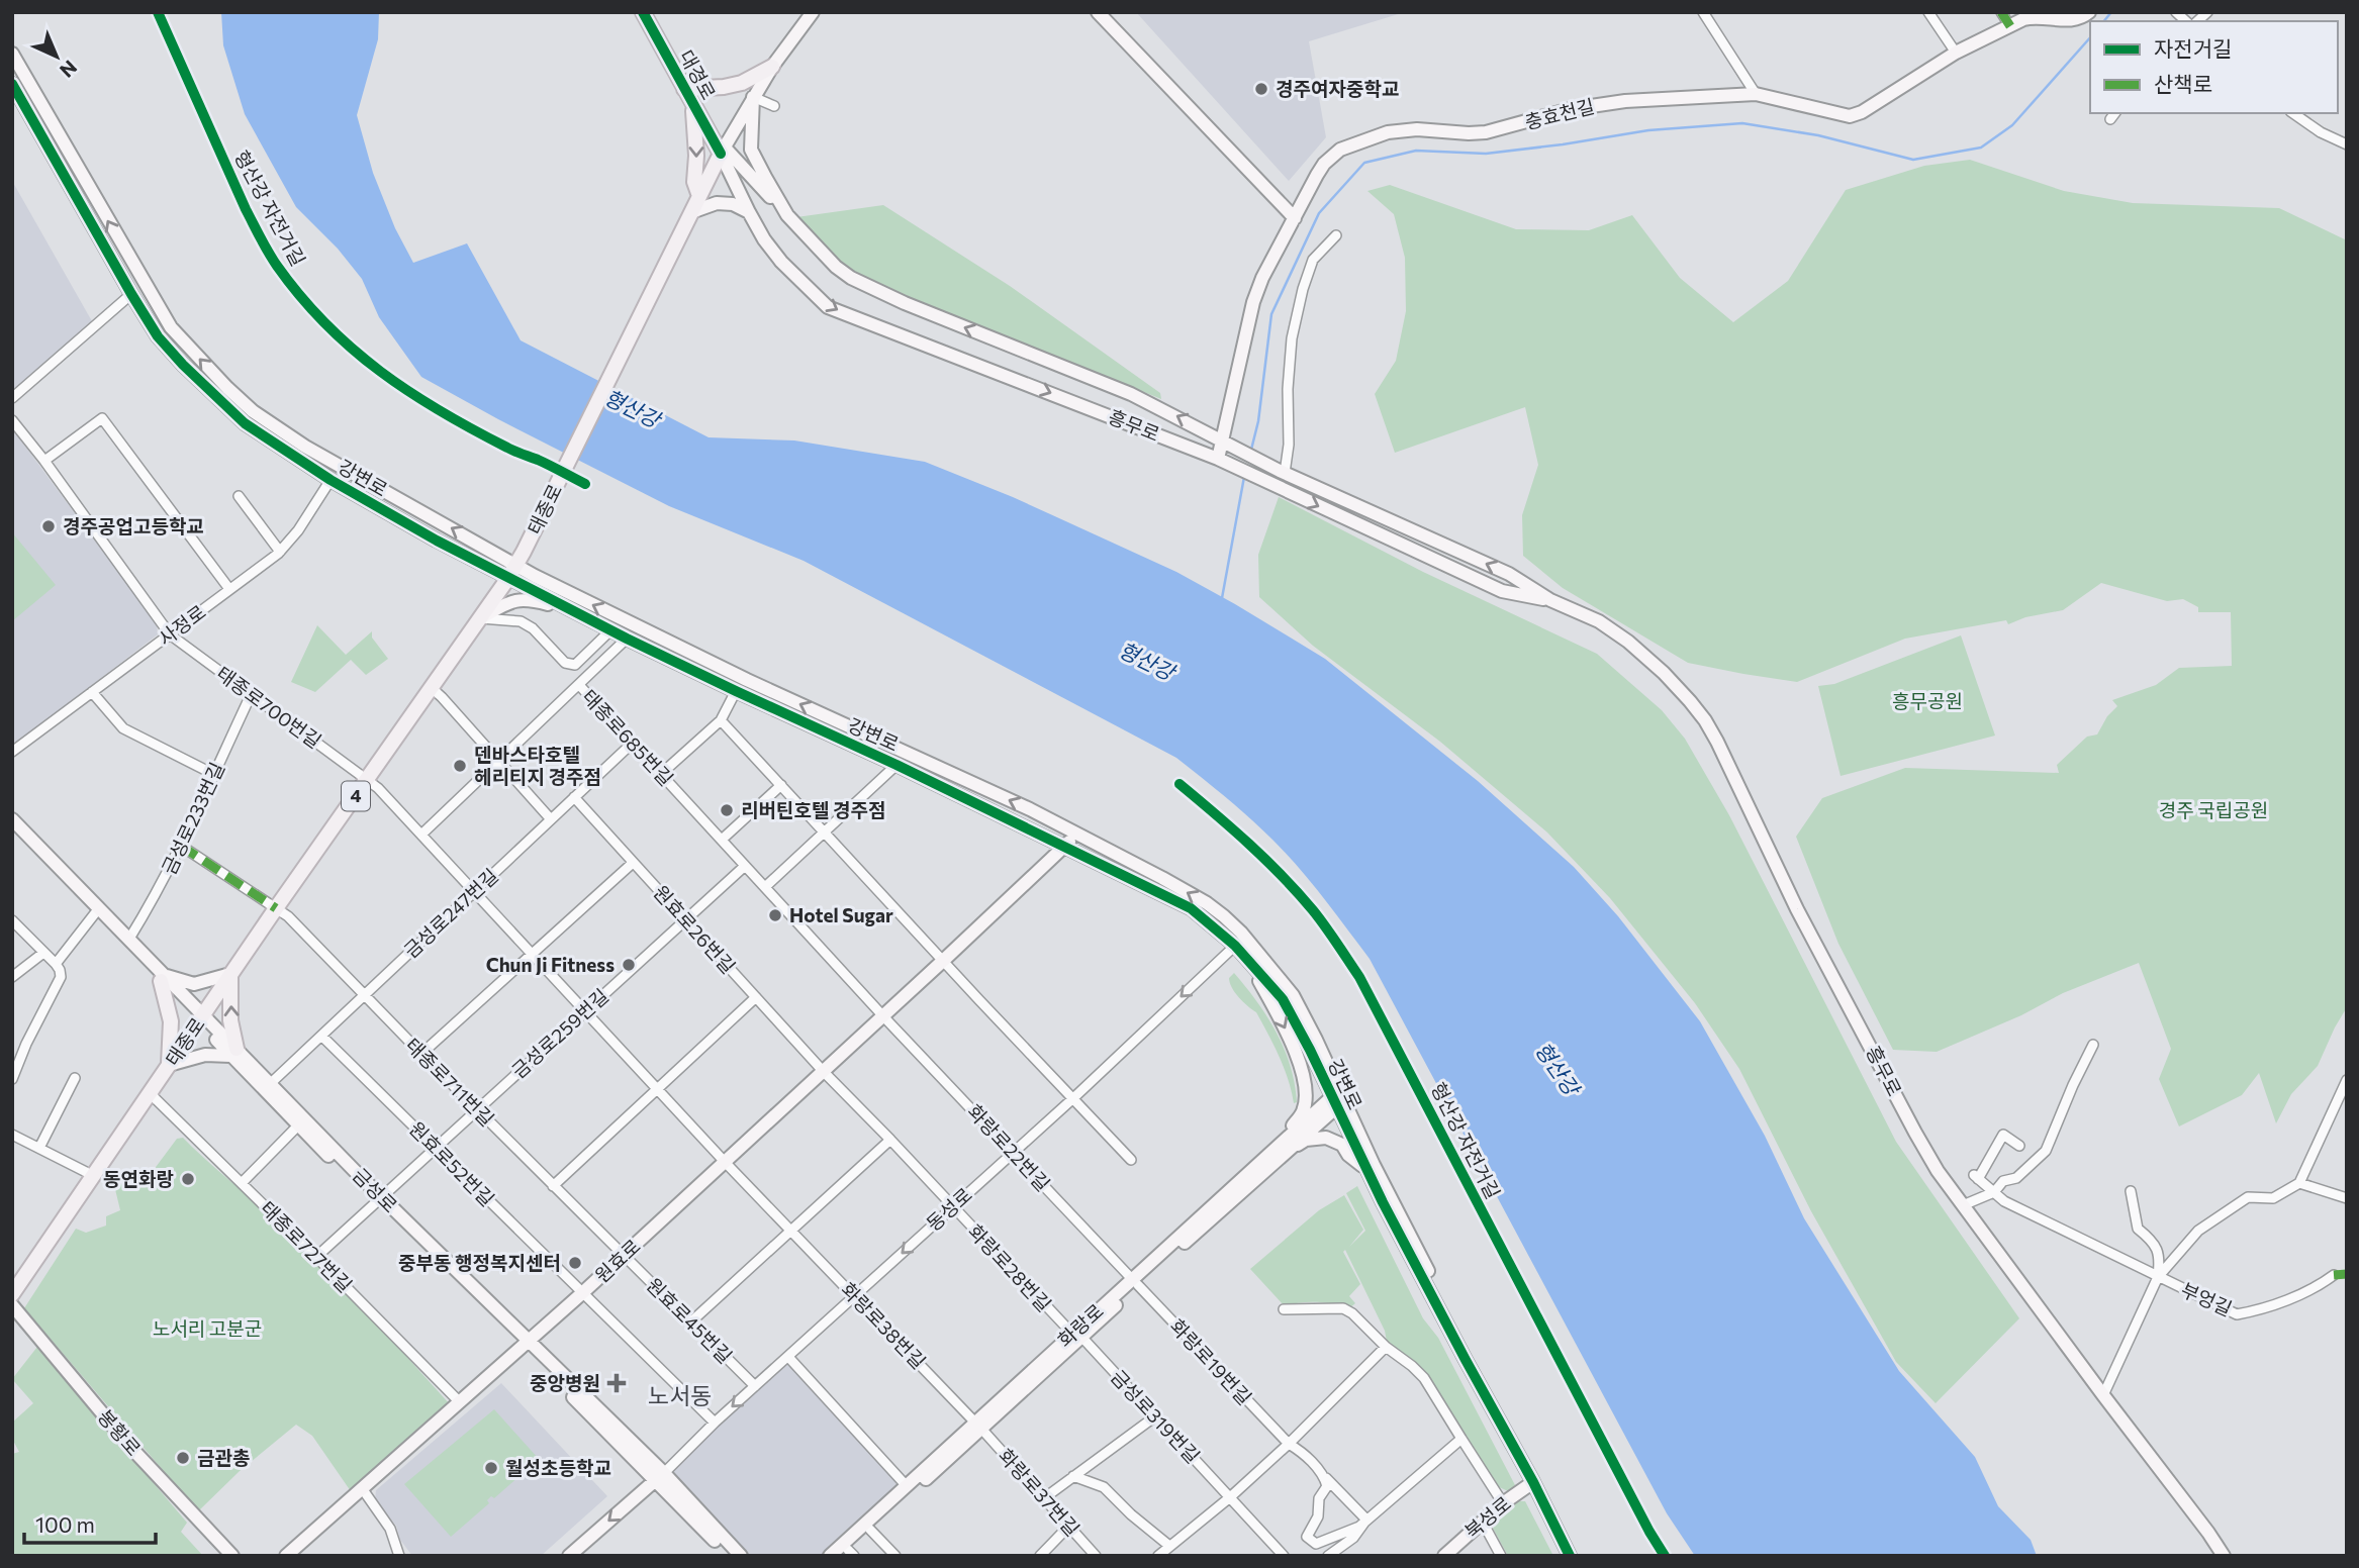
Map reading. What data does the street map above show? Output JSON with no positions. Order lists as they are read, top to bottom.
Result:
{
  "streets": {
    "main road": ["대경로", "태종로", "4"],
    "street": [
      "충효천길",
      "흥무로",
      "강변로",
      "사정로",
      "태종로700번길",
      "태종로685번길",
      "금성로233번길",
      "금성로247번길",
      "원효로26번길",
      "금성로259번길",
      "태종로711번길",
      "화랑로22번길",
      "원효로52번길",
      "금성로",
      "동성로",
      "태종로727번길",
      "원효로",
      "화랑로28번길",
      "부엉길",
      "원효로45번길",
      "화랑로38번길",
      "화랑로",
      "화랑로19번길",
      "금성로319번길",
      "봉황로",
      "화랑로37번길",
      "북성로"
    ],
    "cycle path": ["형산강 자전거길"]
  },
  "crossings": [
    ["대경로", "흥무로"],
    ["대경로", "태종로"],
    ["충효천길", "흥무로"],
    ["흥무로", "태종로"],
    ["흥무로", "부엉길"],
    ["강변로", "태종로"],
    ["강변로", "사정로"],
    ["강변로", "태종로685번길"],
    ["강변로", "동성로"],
    ["강변로", "원효로"],
    ["강변로", "화랑로"],
    ["강변로", "북성로"],
    ["태종로", "태종로700번길"],
    ["태종로", "태종로711번길"],
    ["태종로", "금성로"],
    ["태종로", "태종로727번길"],
    ["사정로", "태종로700번길"],
    ["태종로700번길", "금성로233번길"],
    ["태종로700번길", "금성로247번길"],
    ["태종로700번길", "화랑로38번길"],
    ["태종로685번길", "금성로247번길"],
    ["태종로685번길", "금성로259번길"],
    ["태종로685번길", "화랑로22번길"],
    ["태종로685번길", "원효로"],
    ["금성로233번길", "금성로"],
    ["금성로247번길", "원효로26번길"],
    ["금성로247번길", "태종로711번길"],
    ["금성로247번길", "원효로52번길"],
    ["금성로247번길", "금성로"],
    ["원효로26번길", "금성로259번길"],
    ["원효로26번길", "원효로"],
    ["원효로26번길", "화랑로28번길"],
    ["금성로259번길", "태종로711번길"],
    ["금성로259번길", "원효로52번길"],
    ["금성로259번길", "금성로"],
    ["금성로259번길", "화랑로38번길"],
    ["태종로711번길", "원효로"],
    ["태종로711번길", "원효로45번길"],
    ["화랑로22번길", "동성로"],
    ["화랑로22번길", "원효로"],
    ["화랑로22번길", "화랑로"],
    ["화랑로22번길", "화랑로19번길"],
    ["원효로52번길", "동성로"],
    ["원효로52번길", "원효로"],
    ["금성로", "동성로"],
    ["금성로", "태종로727번길"],
    ["금성로", "원효로"],
    ["동성로", "화랑로28번길"],
    ["동성로", "원효로45번길"],
    ["동성로", "화랑로38번길"],
    ["태종로727번길", "원효로"],
    ["원효로", "화랑로28번길"],
    ["원효로", "원효로45번길"],
    ["원효로", "화랑로38번길"],
    ["화랑로28번길", "화랑로"],
    ["화랑로28번길", "금성로319번길"],
    ["화랑로38번길", "화랑로"],
    ["화랑로38번길", "화랑로37번길"],
    ["화랑로", "화랑로19번길"],
    ["화랑로", "금성로319번길"],
    ["화랑로", "화랑로37번길"]
  ],
  "one_way": ["동성로"],
  "districts": ["노서동"],
  "water": ["형산강"],
  "parks": ["흥무공원", "경주 국립공원", "노서리 고분군"],
  "places": {
    "other": [
      "경주여자중학교",
      "경주공업고등학교",
      "덴바스타호텔 헤리티지 경주점",
      "리버틴호텔 경주점",
      "Hotel Sugar",
      "Chun Ji Fitness",
      "동연화랑",
      "중부동 행정복지센터",
      "금관총",
      "월성초등학교"
    ],
    "health": ["중앙병원"]
  },
  "legend": ["자전거길", "산책로"],
  "scale_bar": "100 m",
  "north": "bottom right"
}
